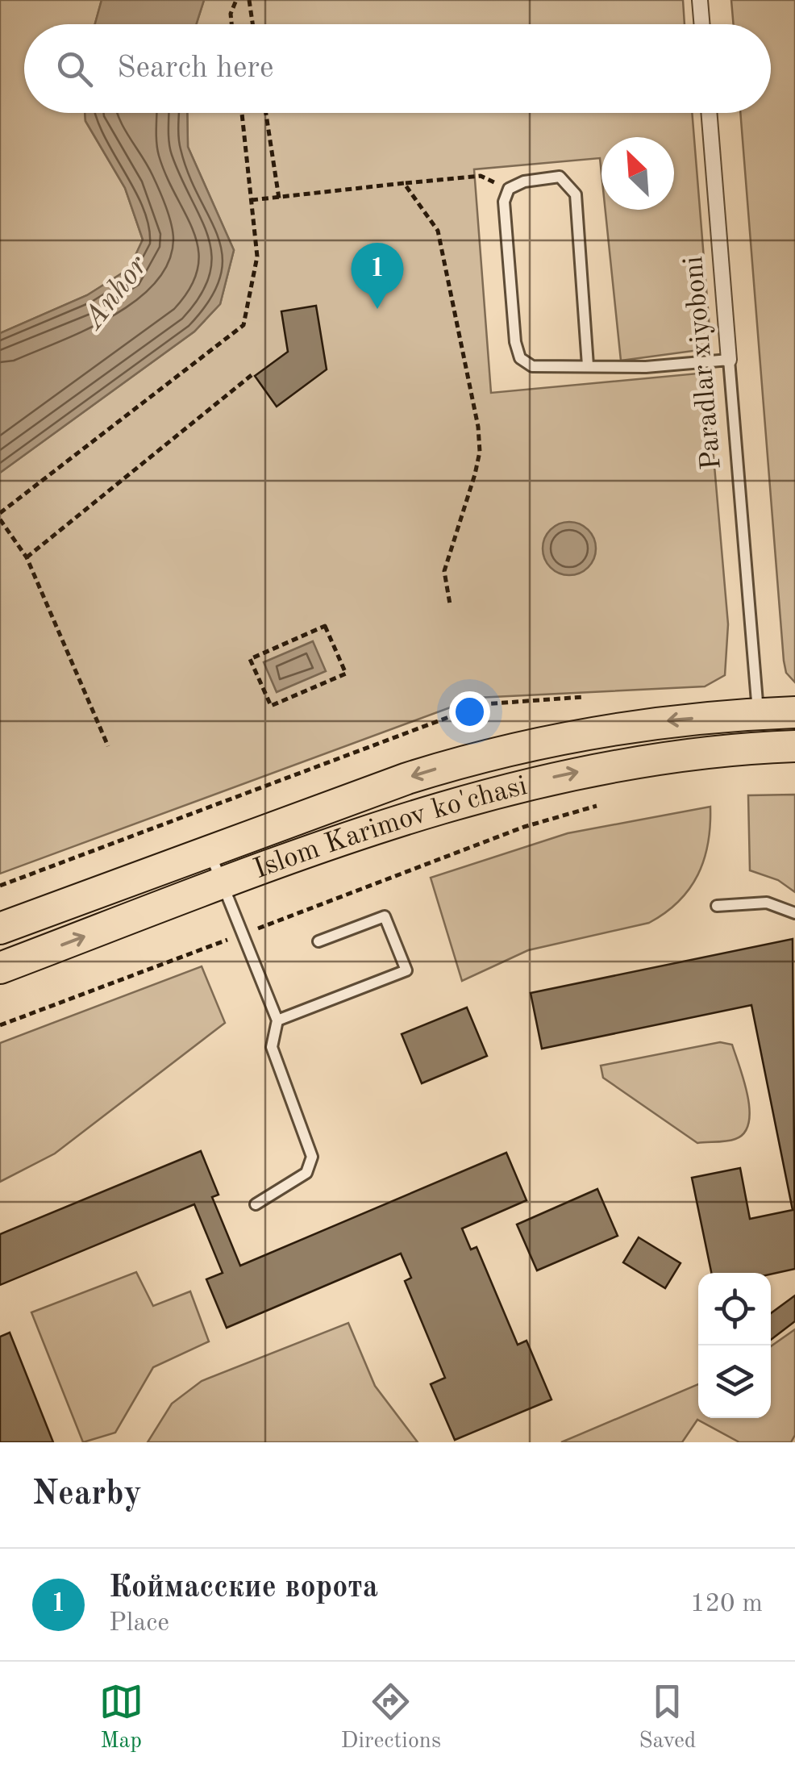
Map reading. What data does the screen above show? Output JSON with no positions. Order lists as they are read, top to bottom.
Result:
{
  "streets": {
    "main road": ["Islom Karimov ko'chasi"],
    "street": ["Paradlar xiyoboni"]
  },
  "crossings": [
    ["Paradlar xiyoboni", "Islom Karimov ko'chasi"]
  ],
  "water": ["Anhor"],
  "north": "top left",
  "page": {
    "search": "Search here",
    "pins": "1",
    "heading": "Nearby",
    "list": [
      {
        "mark": "1",
        "name": "Коймасские ворота",
        "note": "Place",
        "value": "120 m"
      }
    ],
    "nav": ["Map", "Directions", "Saved"]
  }
}
